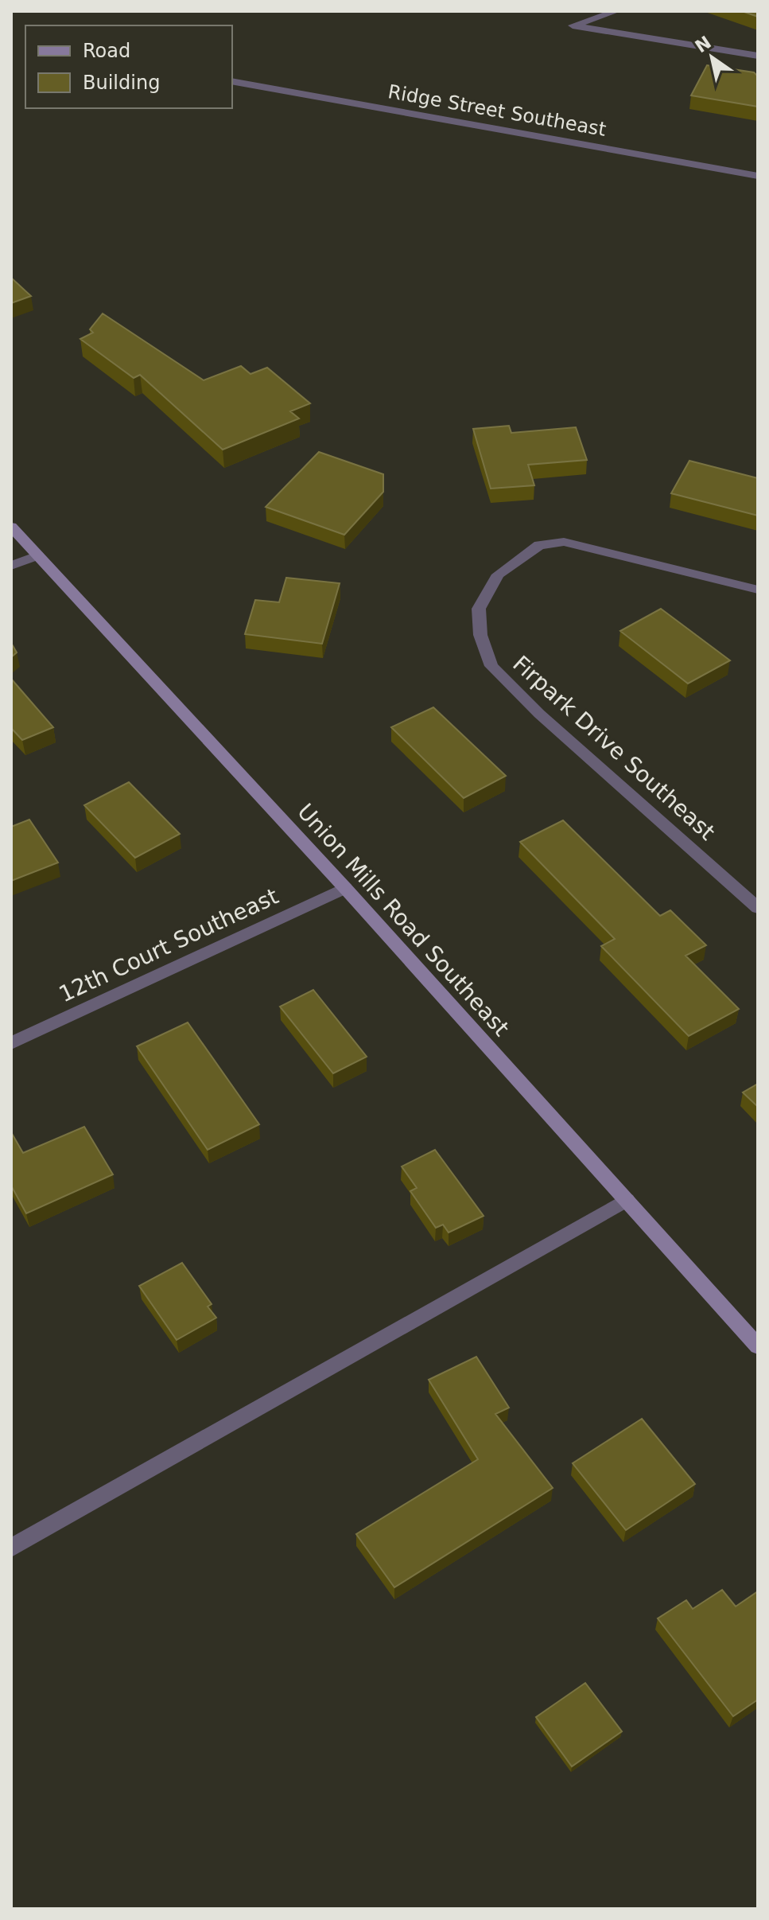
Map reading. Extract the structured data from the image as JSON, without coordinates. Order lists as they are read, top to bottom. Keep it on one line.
{"streets":{"street":["Ridge Street Southeast","Firpark Drive Southeast","Union Mills Road Southeast","12th Court Southeast"]},"crossings":[["Union Mills Road Southeast","12th Court Southeast"]],"legend":["Road","Building"],"north":"top left"}
